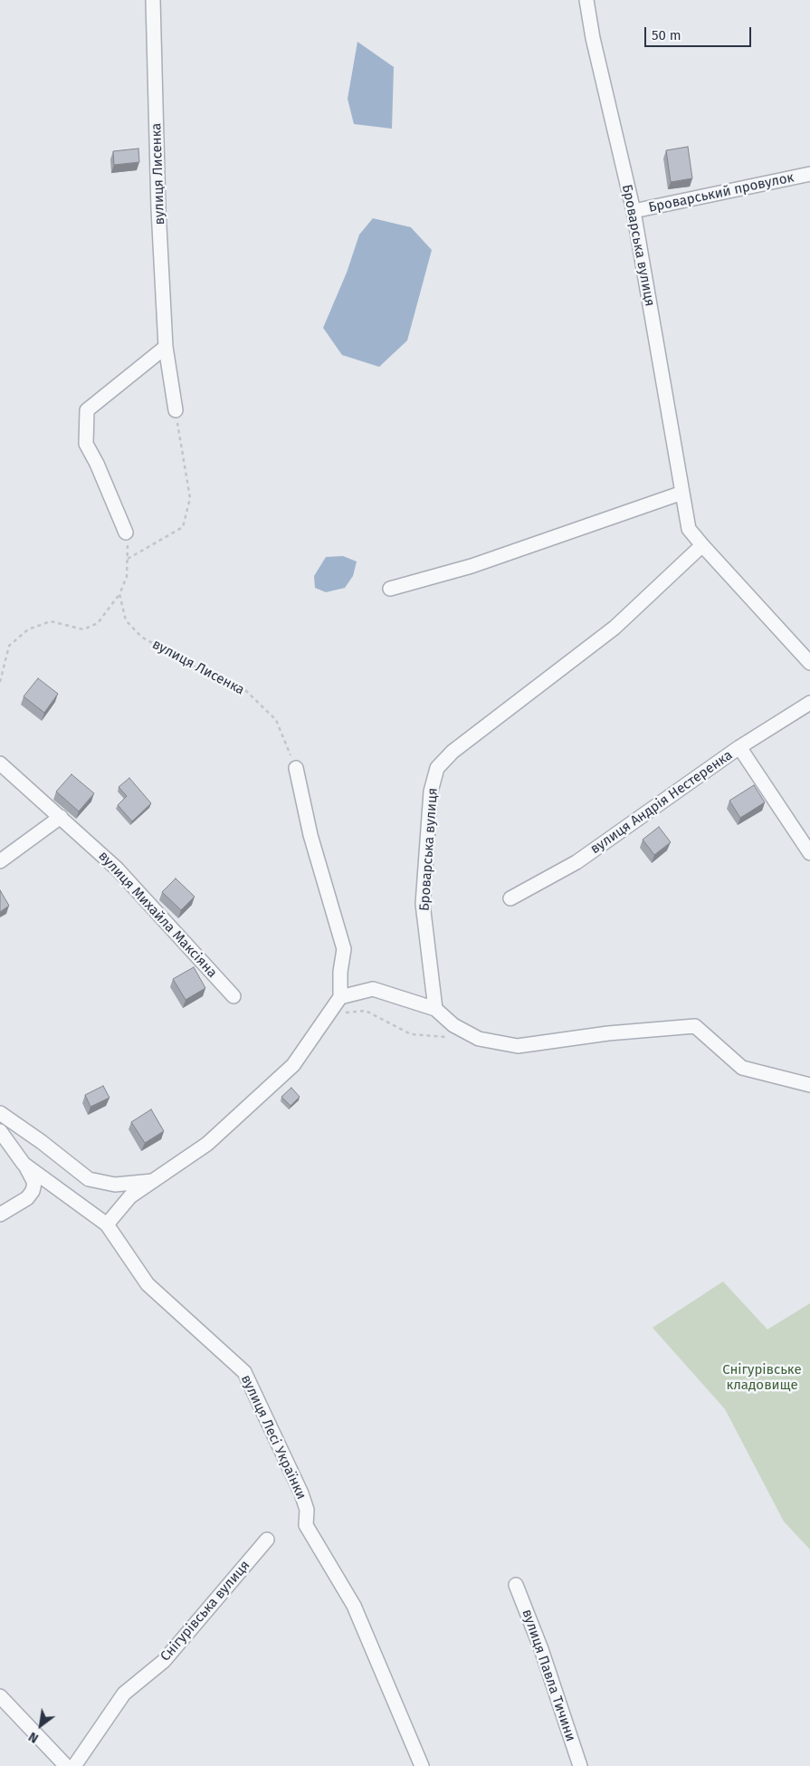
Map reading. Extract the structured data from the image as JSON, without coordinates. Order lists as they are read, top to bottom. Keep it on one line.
{"streets":{"street":["вулиця Лисенка","Броварський провулок","Броварська вулиця","вулиця Андрія Нестеренка","вулиця Михайла Максіяна","вулиця Лесі Українки","Снігурівська вулиця","вулиця Павла Тичини"]},"crossings":[["Броварський провулок","Броварська вулиця"]],"parks":["Снігурівське кладовище"],"scale_bar":"50 m","north":"bottom left"}
